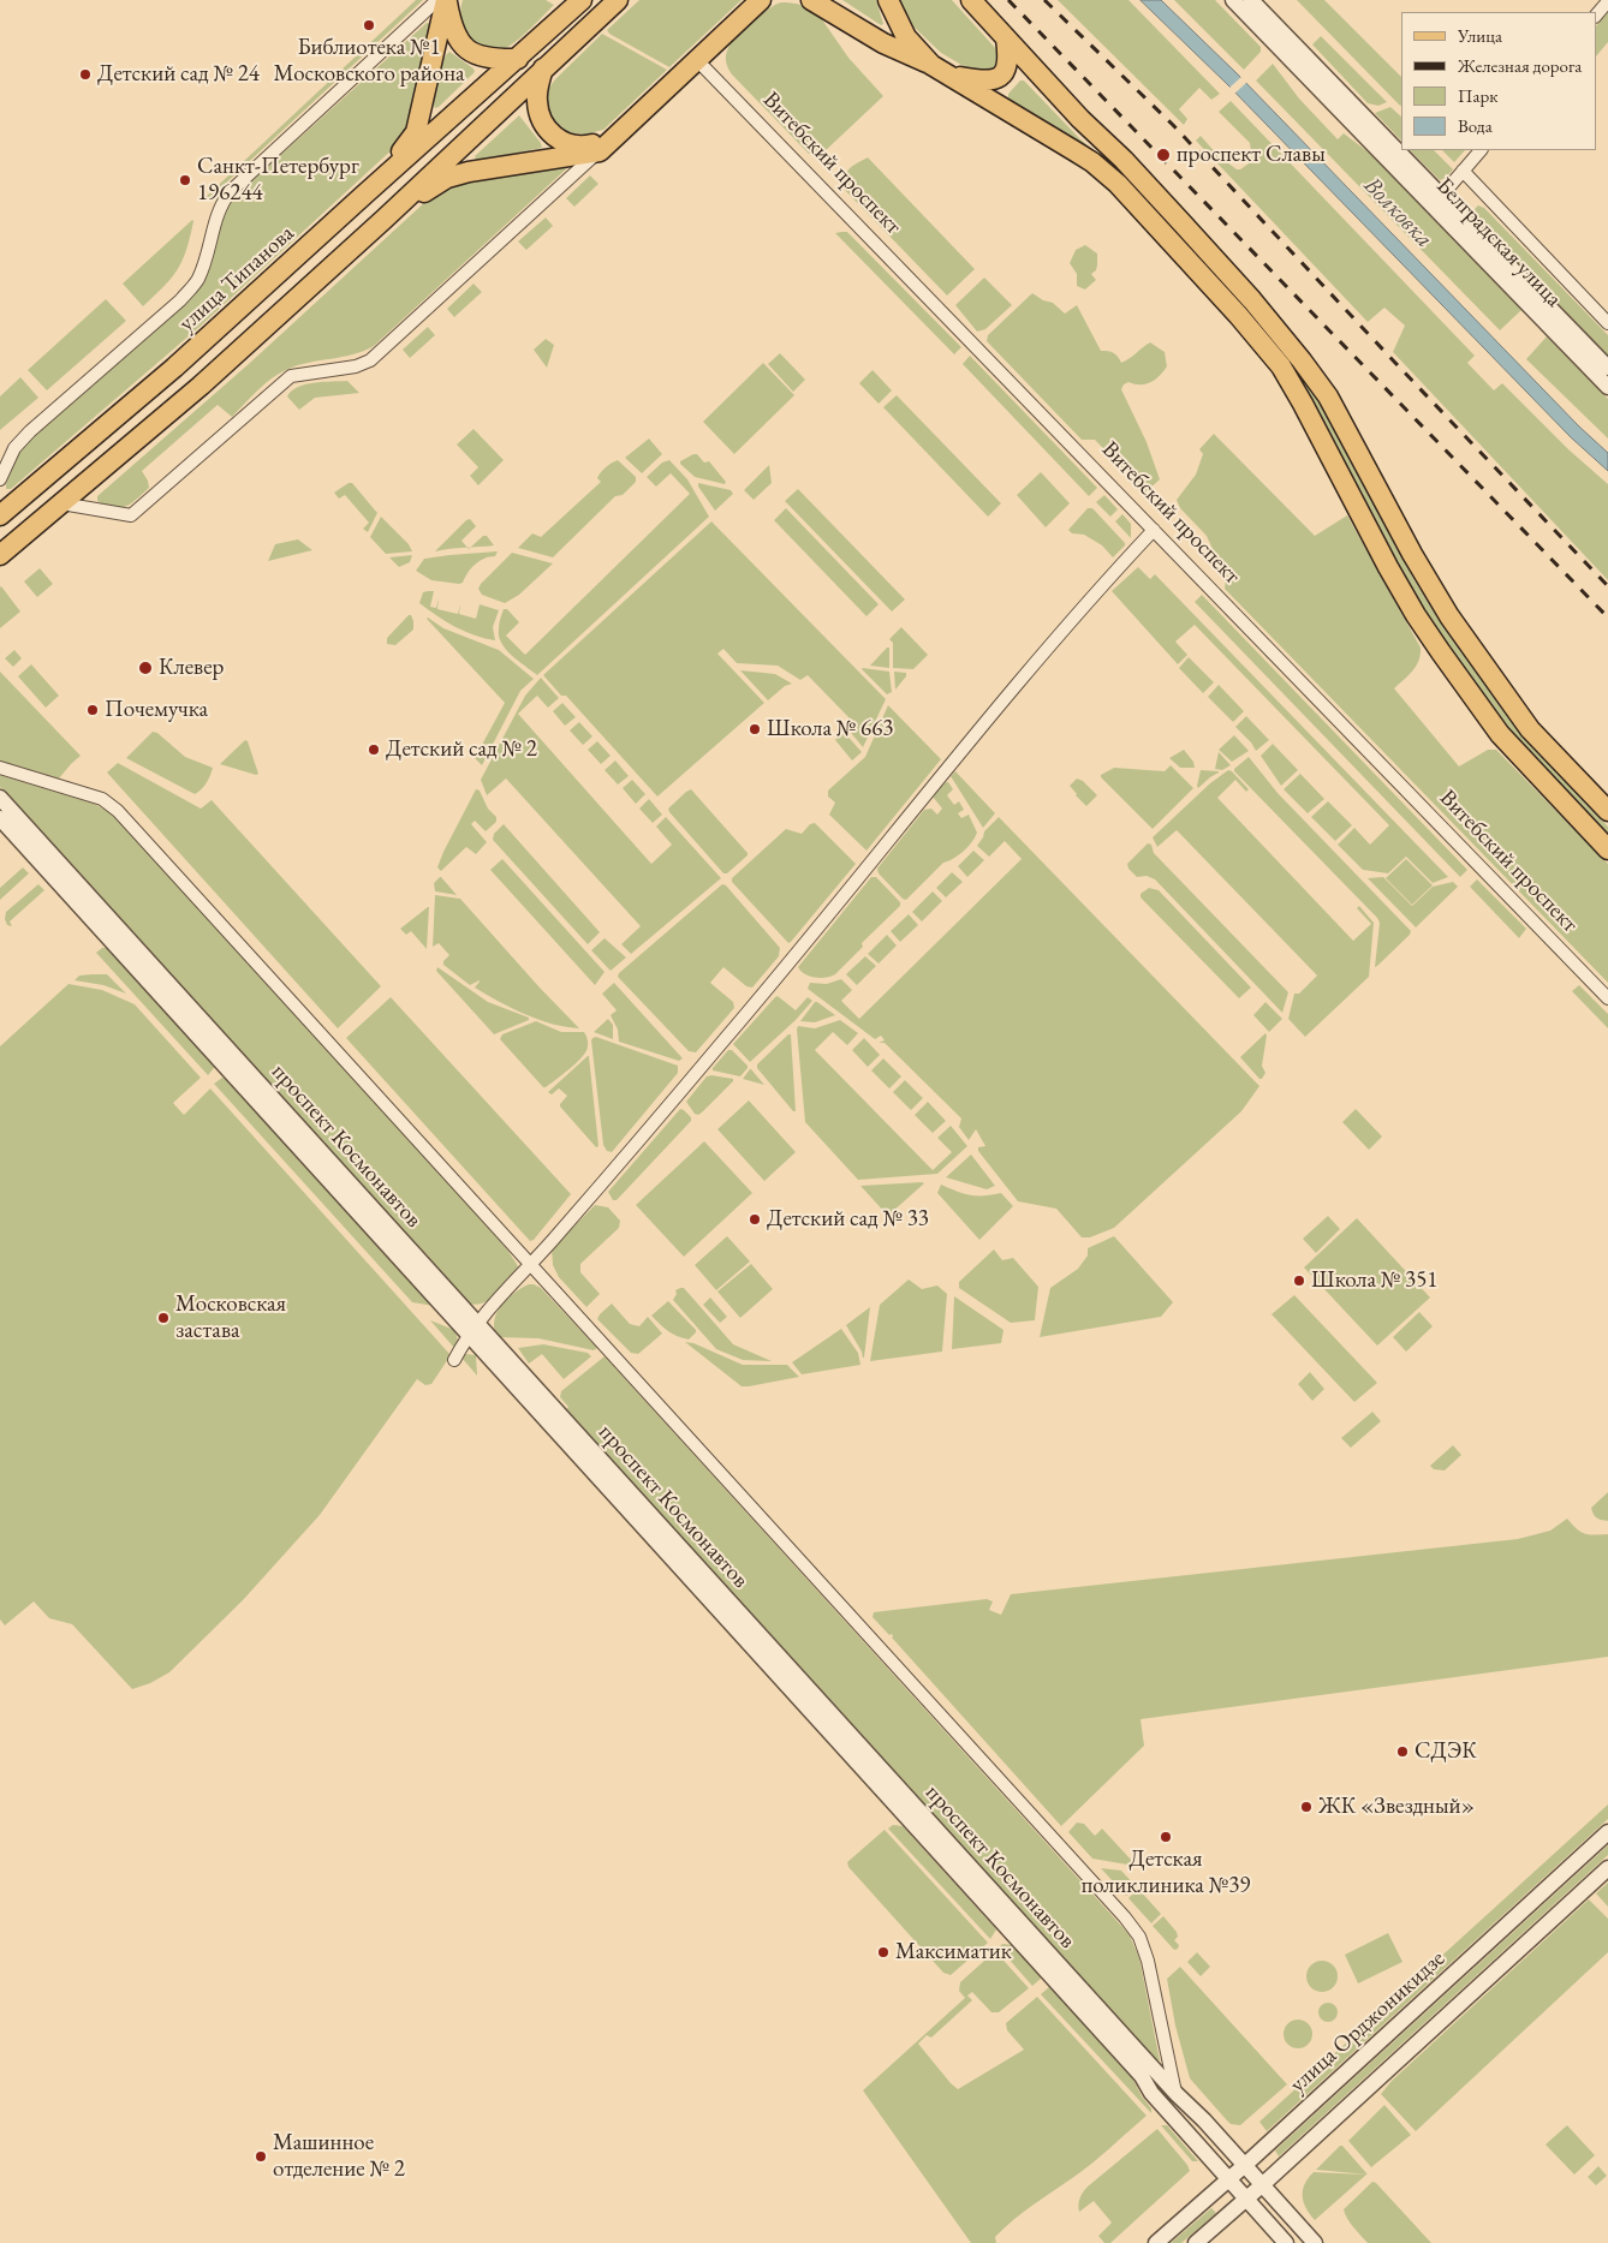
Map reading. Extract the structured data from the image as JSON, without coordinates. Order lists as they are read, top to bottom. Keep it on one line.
{"streets":{"main road":["улица Типанова"],"street":["Витебский проспект","Белградская улица","проспект Космонавтов","улица Орджоникидзе"]},"crossings":[["проспект Космонавтов","улица Орджоникидзе"]],"water":["Волковка"],"places":["Библиотека №1 Московского района","Детский сад № 24","проспект Славы","Санкт-Петербург 196244","Клевер","Почемучка","Школа № 663","Детский сад № 2","Детский сад № 33","Школа № 351","Московская застава","СДЭК","ЖК «Звездный»","Детская поликлиника №39","Максиматик","Машинное отделение № 2"],"legend":["Улица","Железная дорога","Парк","Вода"]}
